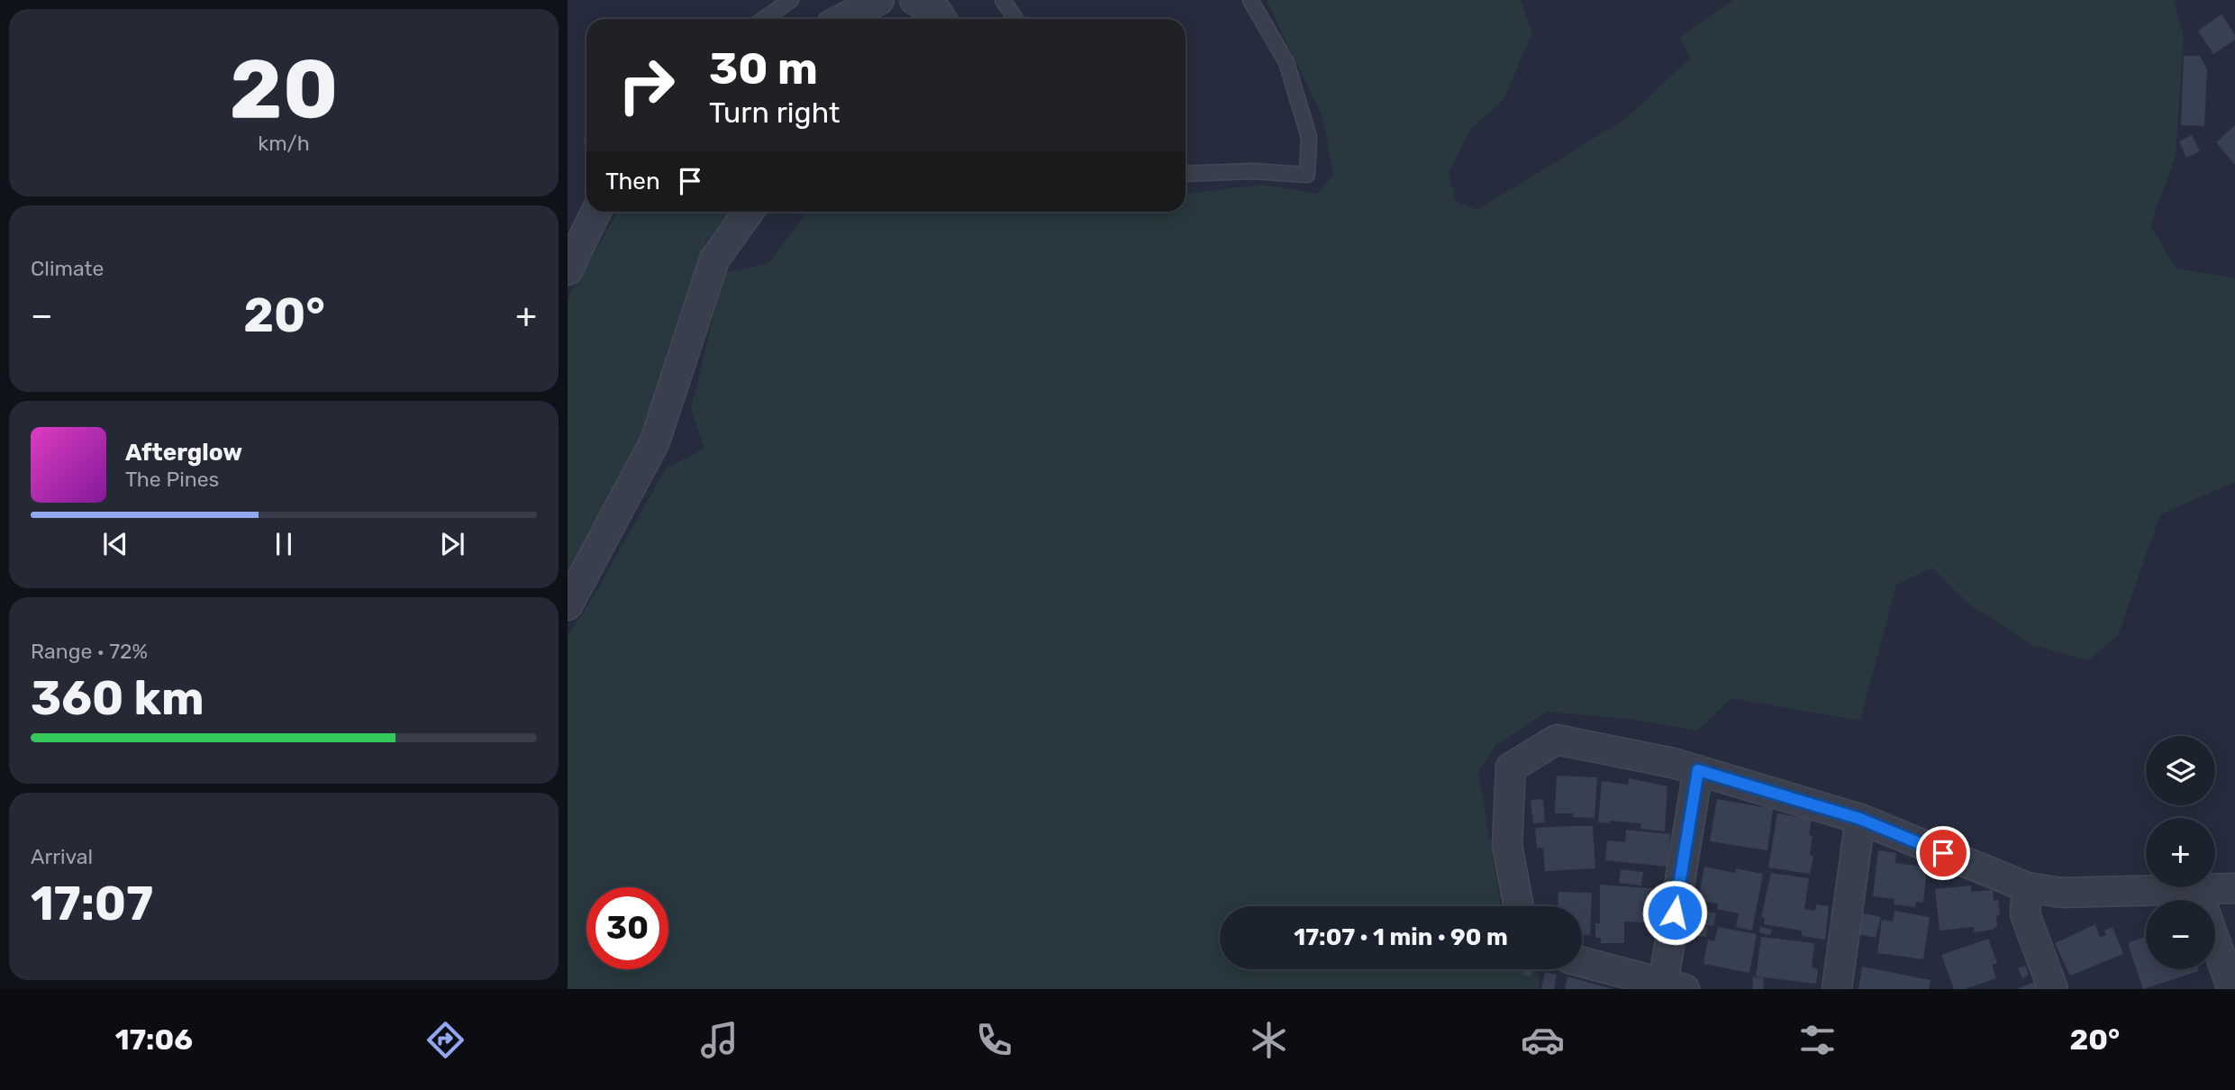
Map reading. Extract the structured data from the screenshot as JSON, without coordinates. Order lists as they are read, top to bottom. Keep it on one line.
{"page":{"tile":[["20","km/h"],"Climate",["Range · 72%","360 km"],["Arrival","17:07"]],"turn":["30 m","Turn right"],"then":"Then","heat":["−","20°","+"],"song":["Afterglow","The Pines"],"map_buttons":["+","−"],"limit":"30","trip":"17:07 · 1 min · 90 m","tabs":["17:06","20°"]}}
